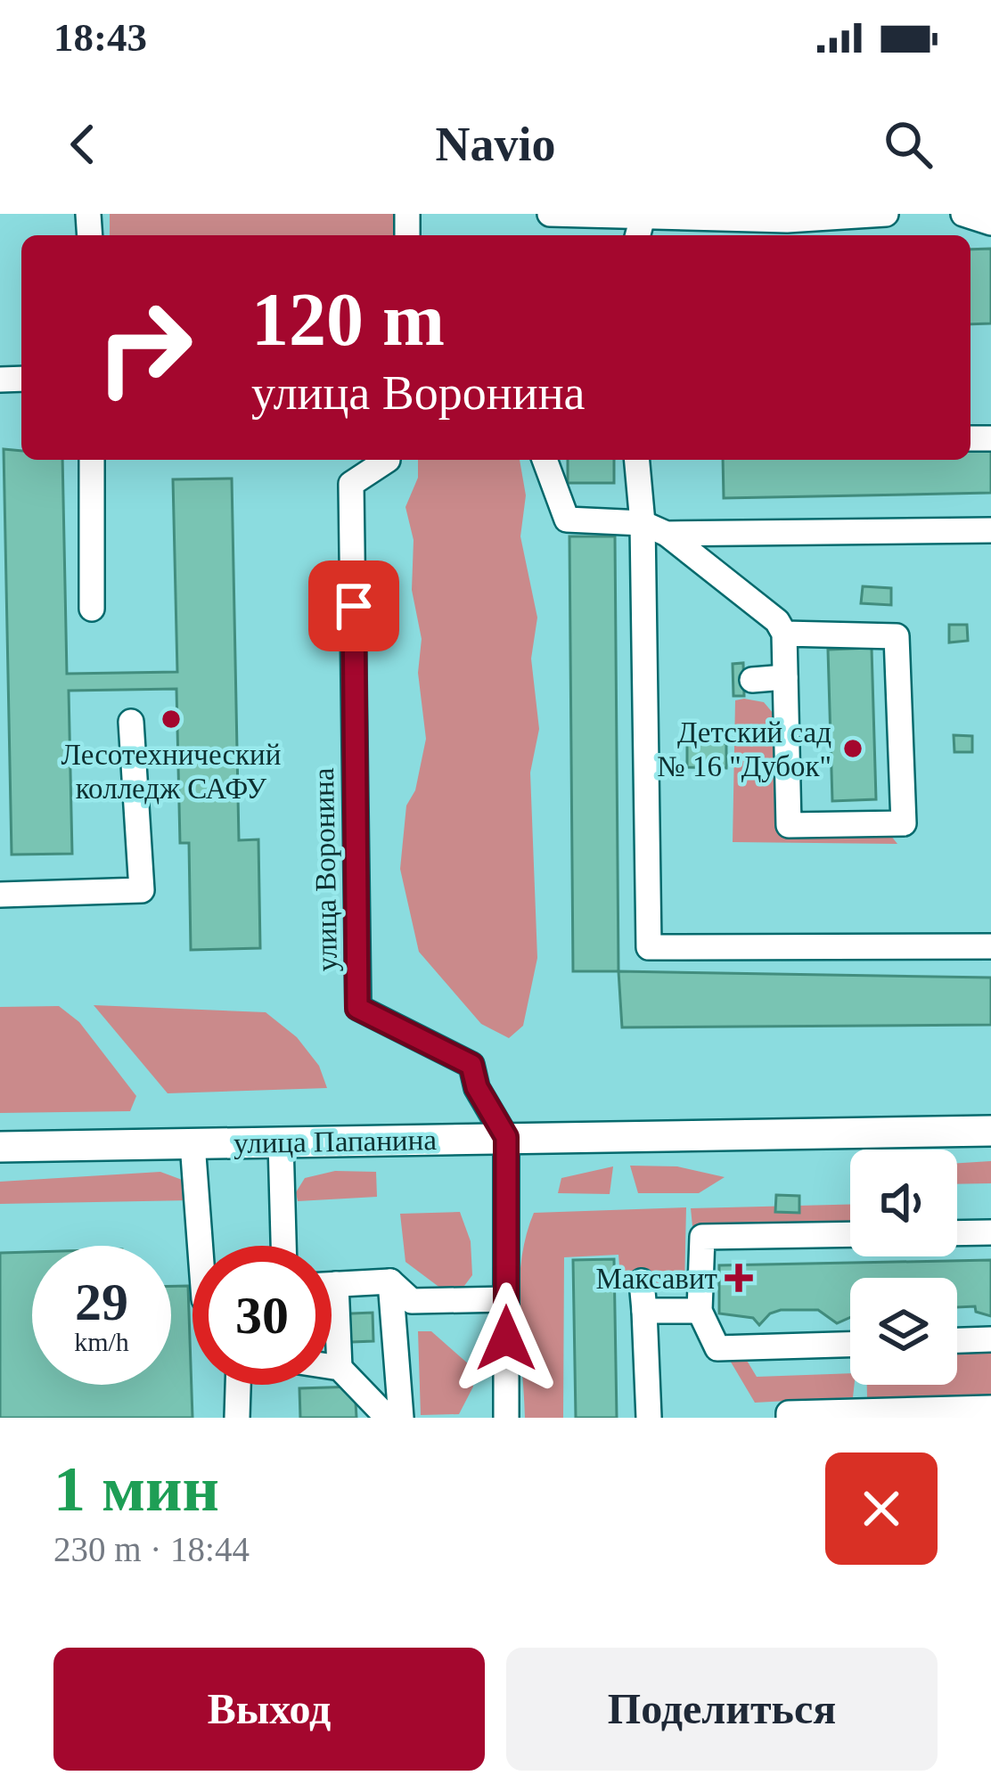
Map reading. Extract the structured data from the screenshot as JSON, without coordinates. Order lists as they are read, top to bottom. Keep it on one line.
{"streets":{"main road":["улица Папанина"],"street":["улица Воронина"]},"crossings":[["улица Воронина","улица Папанина"]],"places":{"other":["Лесотехнический колледж САФУ","Детский сад № 16 \"Дубок\""],"health":["Максавит"]},"page":{"status":"18:43","header":"Navio","turn":["120 m","улица Воронина"],"speed":"29 km/h","limit":"30","heading":["1 мин","230 m · 18:44"],"buttons":["Выход","Поделиться"]}}
